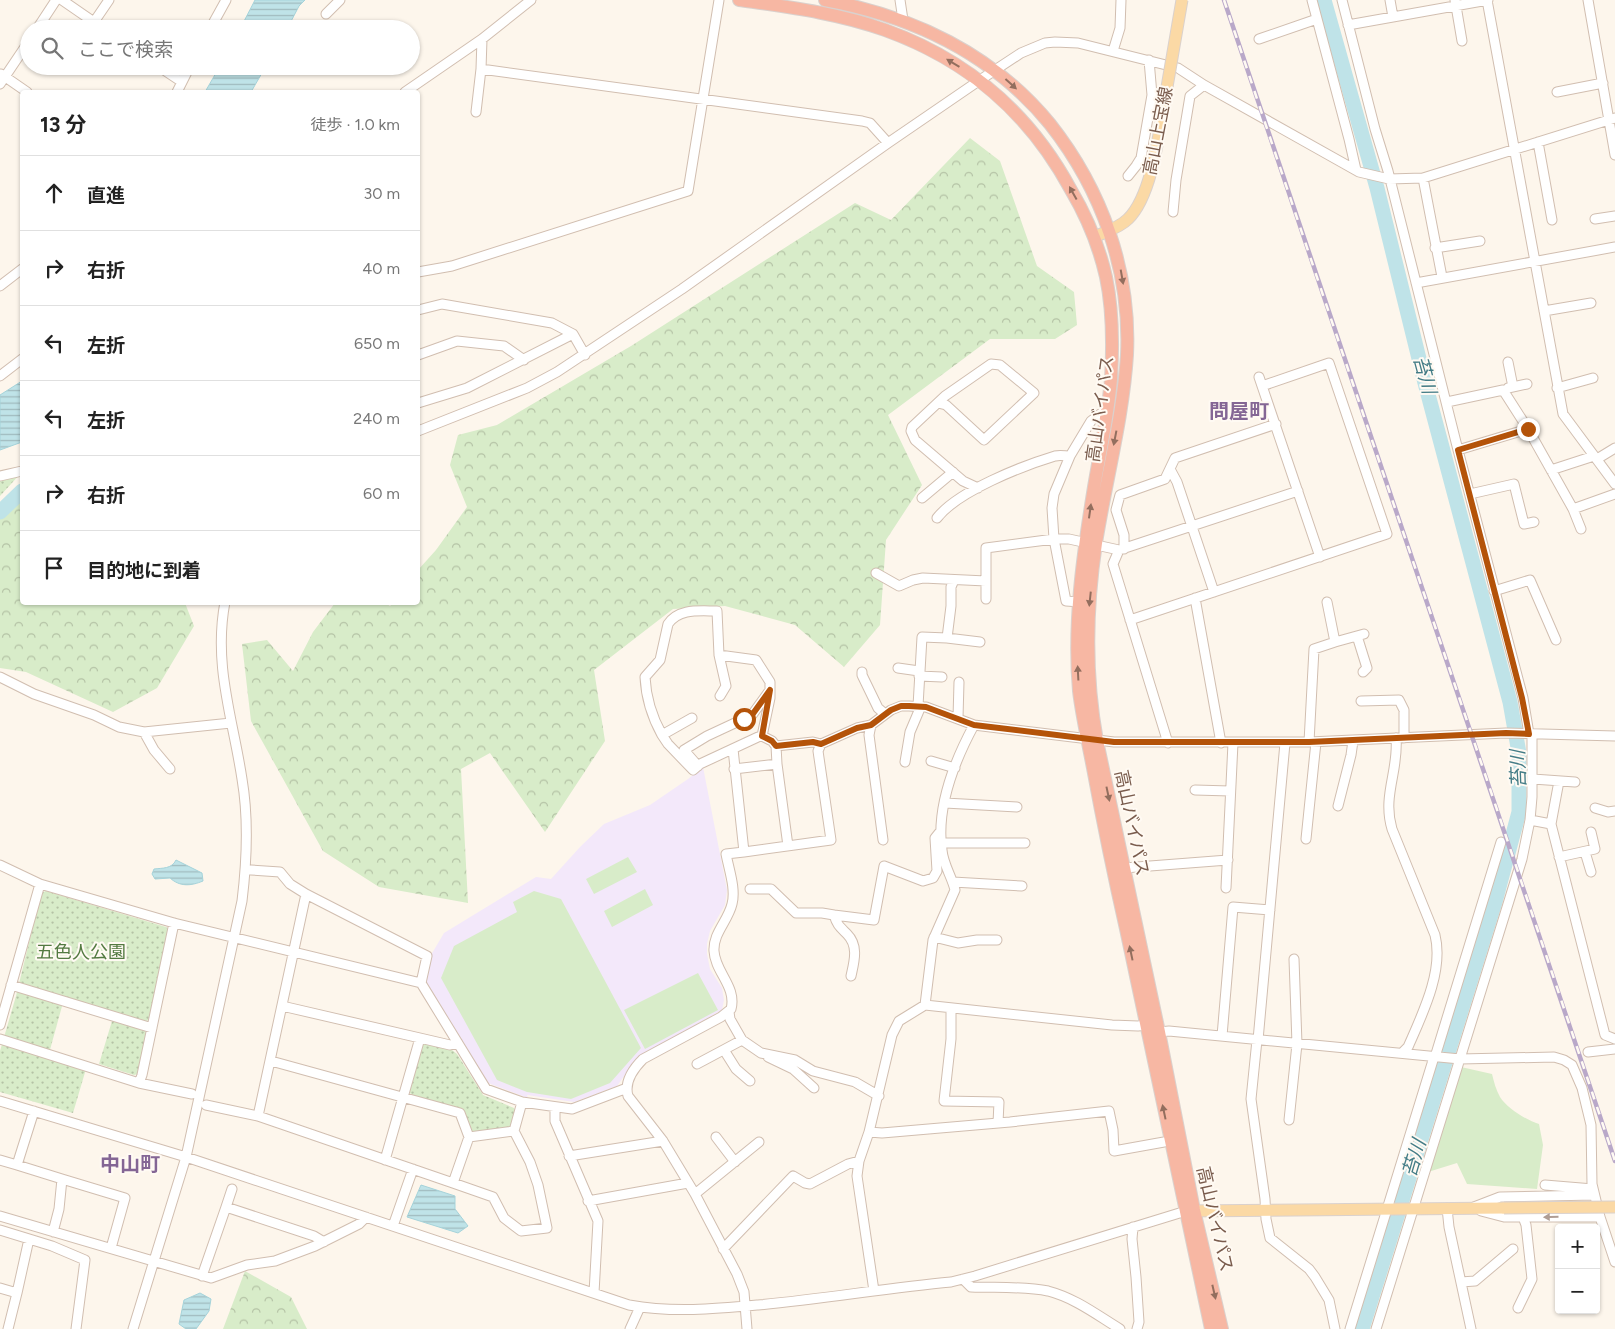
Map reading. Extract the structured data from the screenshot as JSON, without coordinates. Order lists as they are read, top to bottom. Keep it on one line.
{"streets":{"highway":["高山バイパス"],"main road":["高山上宝線"]},"crossings":[["高山上宝線","高山バイパス"]],"districts":["問屋町","中山町"],"water":["苔川"],"parks":["五色人公園"],"page":{"search":"ここで検索","heading":["13 分","徒歩 · 1.0 km"],"list":[["直進","30 m"],["右折","40 m"],["左折","650 m"],["左折","240 m"],["右折","60 m"],"目的地に到着"],"map_buttons":["+","−"]}}
